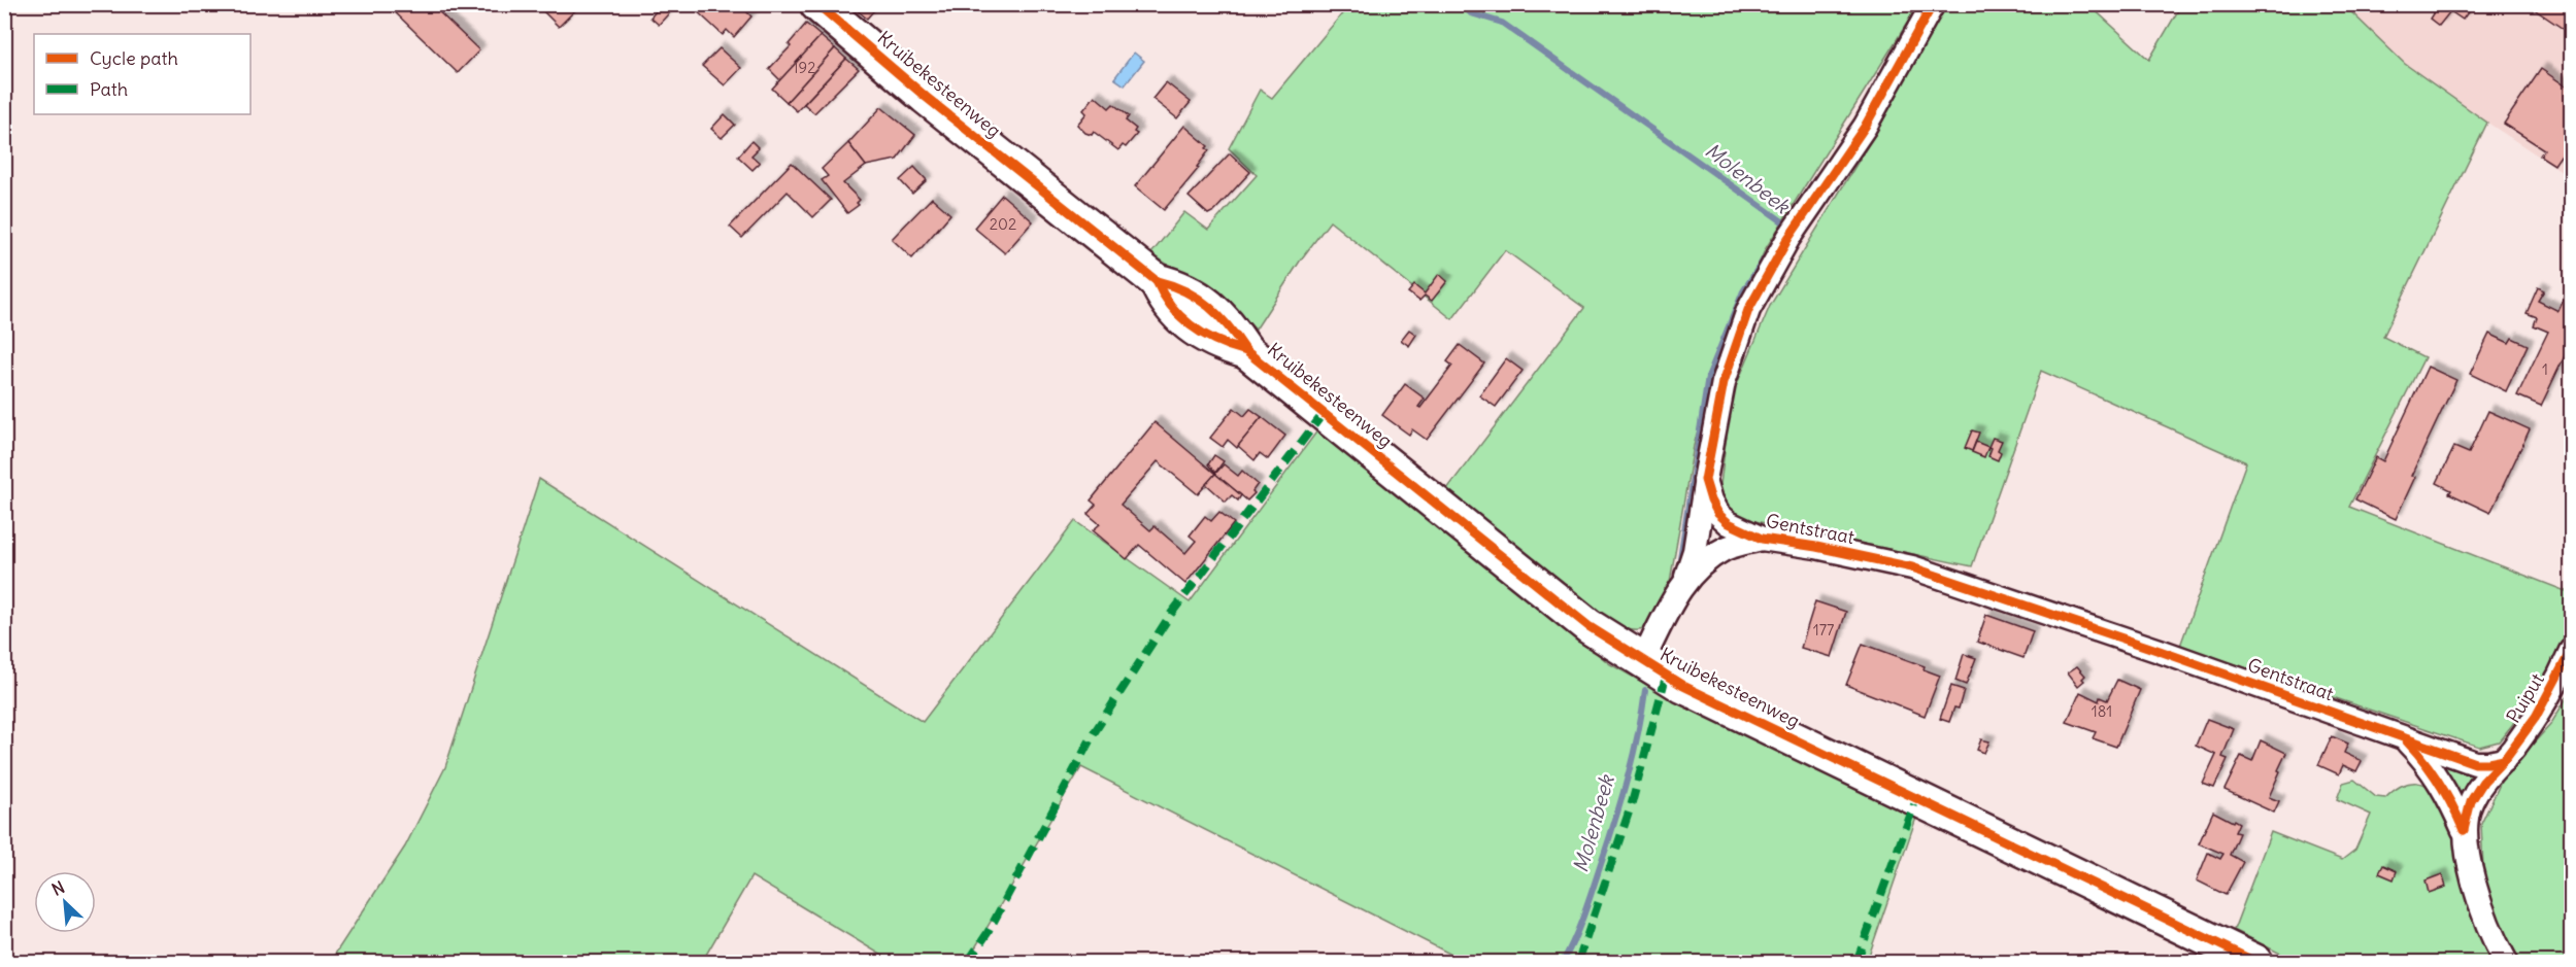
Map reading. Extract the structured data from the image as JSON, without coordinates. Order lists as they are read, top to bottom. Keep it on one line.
{"streets":{"street":["Kruibekesteenweg","Gentstraat","Puiput"]},"crossings":[["Kruibekesteenweg","Gentstraat"],["Gentstraat","Puiput"]],"water":["Molenbeek"],"house_numbers":["192","202","1","177","181"],"legend":["Cycle path","Path"],"north":"top left"}
